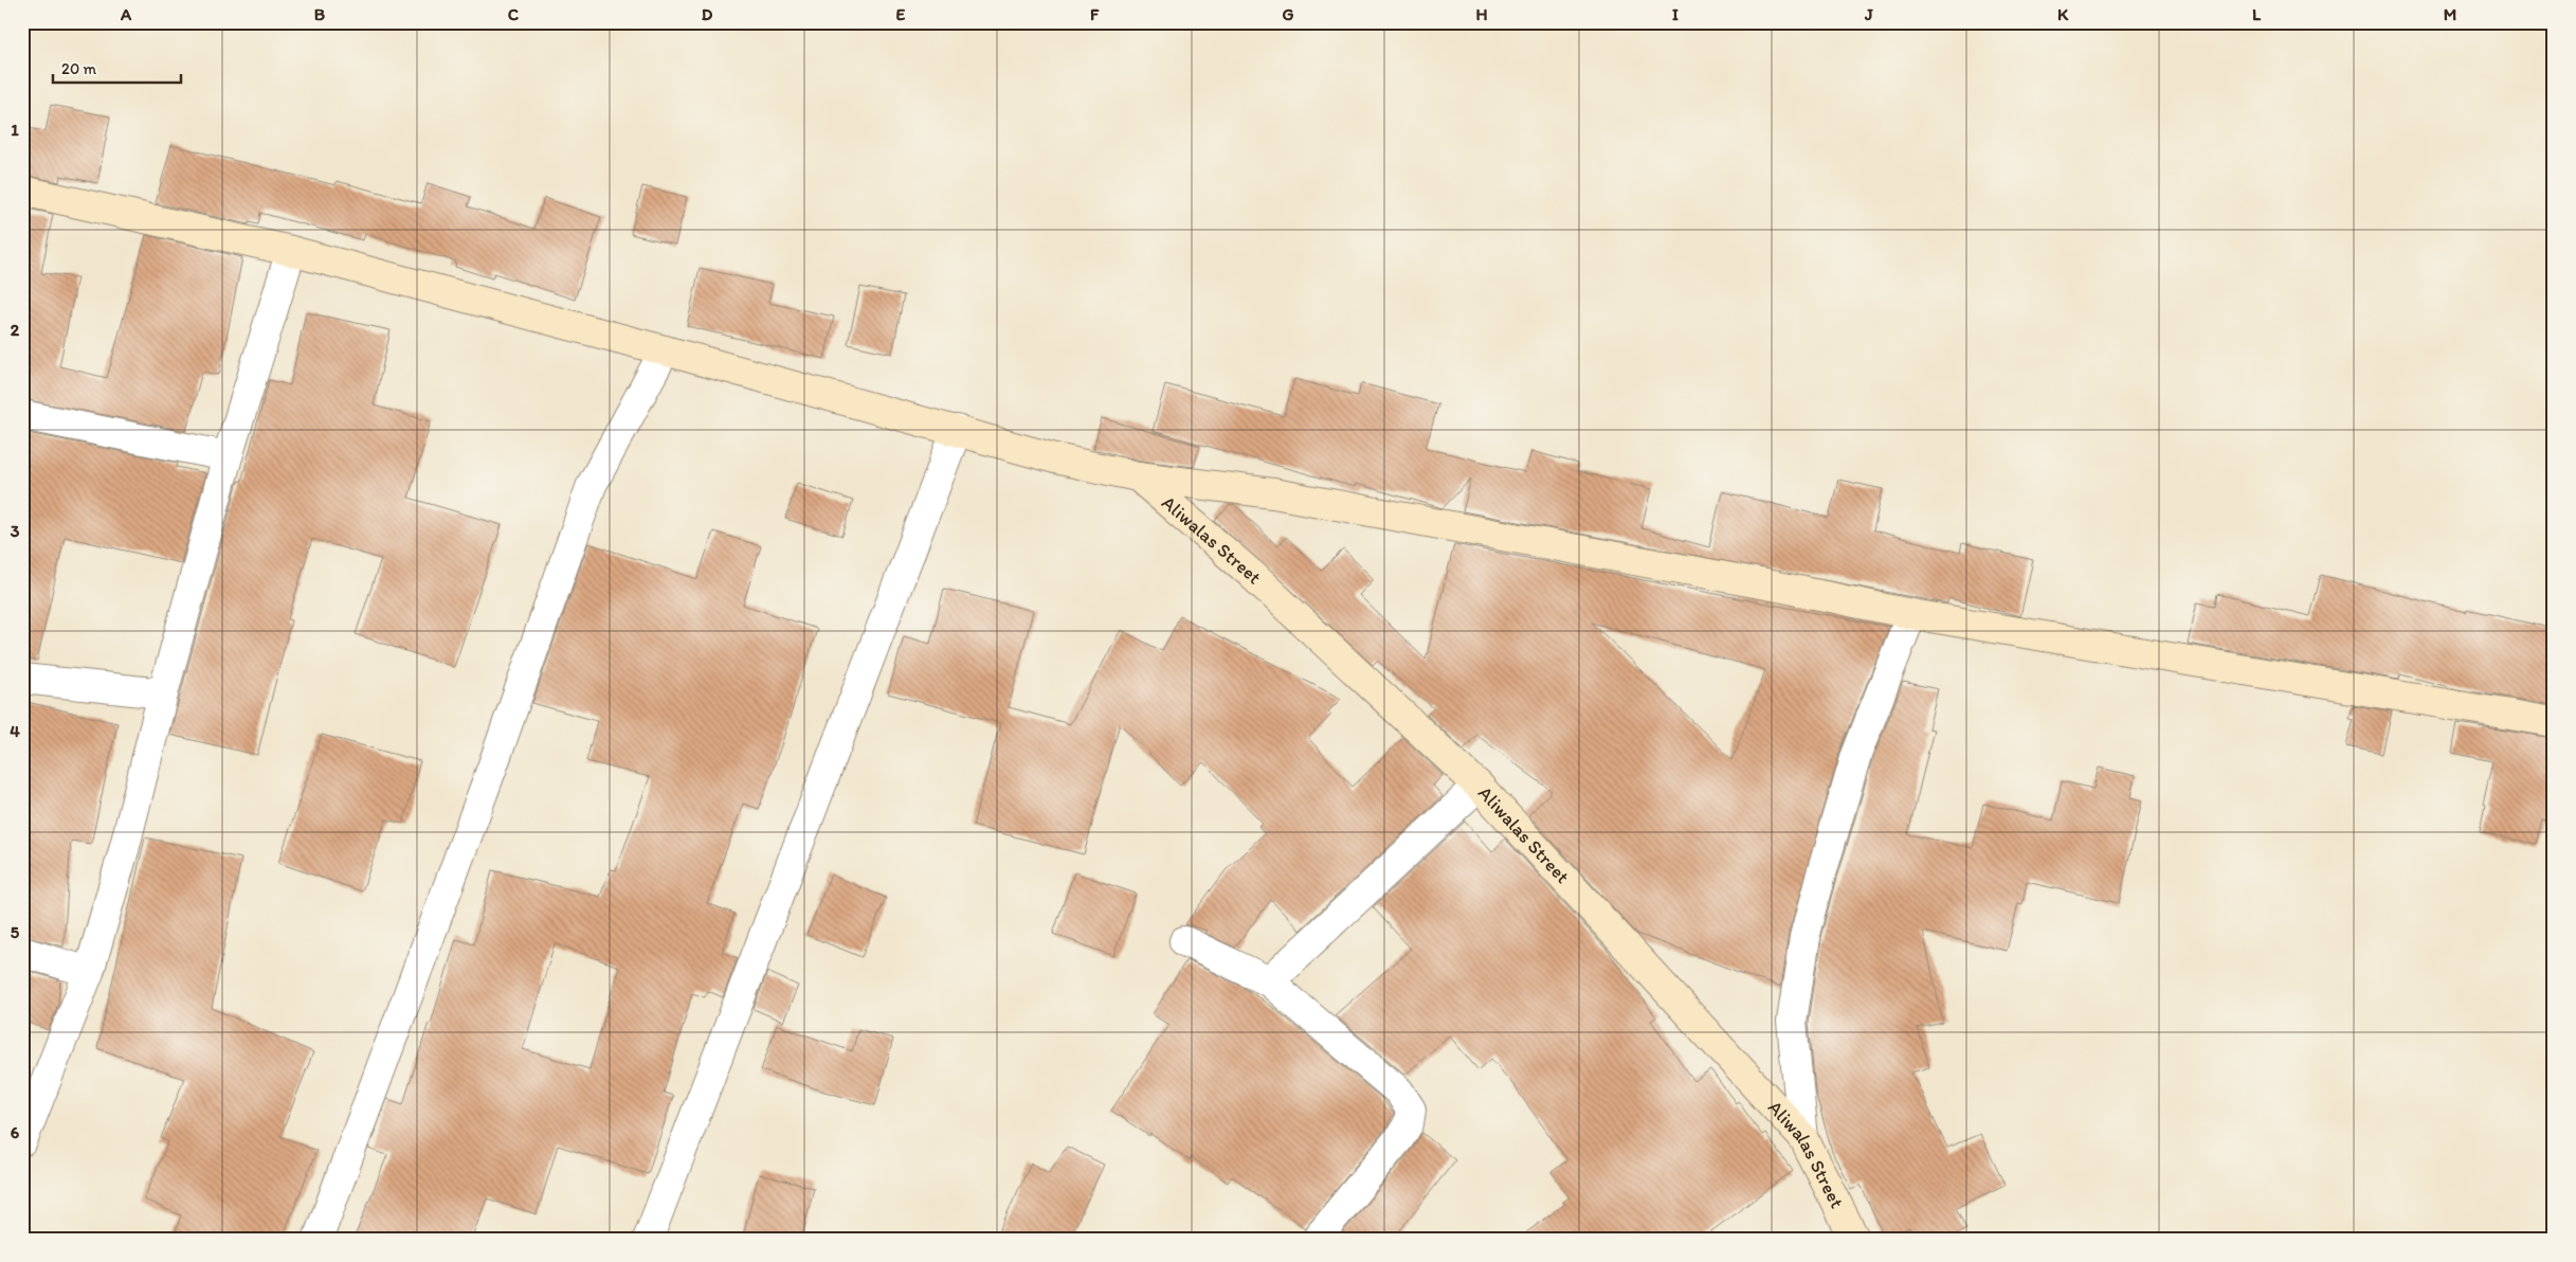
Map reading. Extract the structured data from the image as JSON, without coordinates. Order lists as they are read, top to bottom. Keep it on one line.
{"streets":{"street":["Aliwalas Street"]},"scale_bar":"20 m","grid":{"columns":["A","B","C","D","E","F","G","H","I","J","K","L","M"],"rows":["1","2","3","4","5","6"]}}
